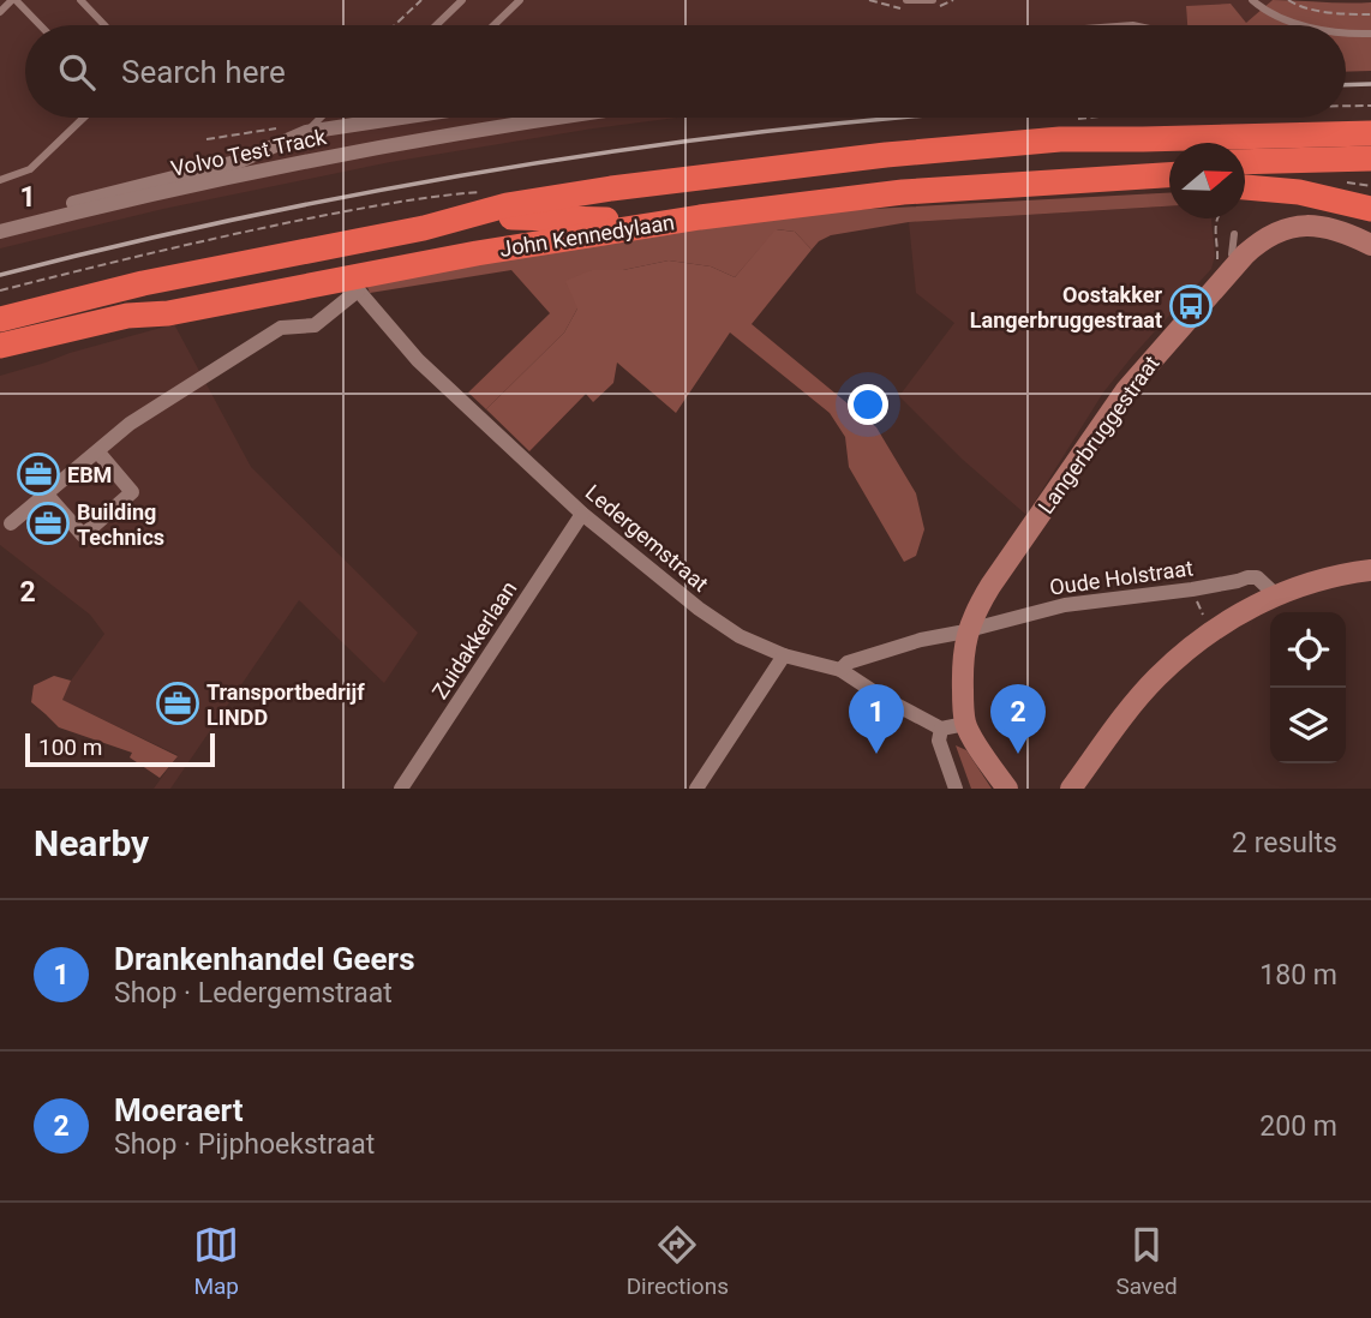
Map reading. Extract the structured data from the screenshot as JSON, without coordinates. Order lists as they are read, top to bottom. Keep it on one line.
{"streets":{"highway":["John Kennedylaan"],"street":["Volvo Test Track","Langerbruggestraat","Ledergemstraat","Oude Holstraat","Zuidakkerlaan"]},"crossings":[["Langerbruggestraat","Oude Holstraat"],["Ledergemstraat","Zuidakkerlaan"]],"places":{"bus stop":["Oostakker Langerbruggestraat"],"office":["EBM","Building Technics","Transportbedrijf LINDD"]},"scale_bar":"100 m","north":"right","page":{"search":"Search here","pins":["1","2"],"scale":"100 m","heading":["Nearby","2 results"],"list":[{"mark":"1","name":"Drankenhandel Geers","note":"Shop · Ledergemstraat","value":"180 m"},{"mark":"2","name":"Moeraert","note":"Shop · Pijphoekstraat","value":"200 m"}],"nav":["Map","Directions","Saved"]},"grid":{"rows":["1","2"]}}
